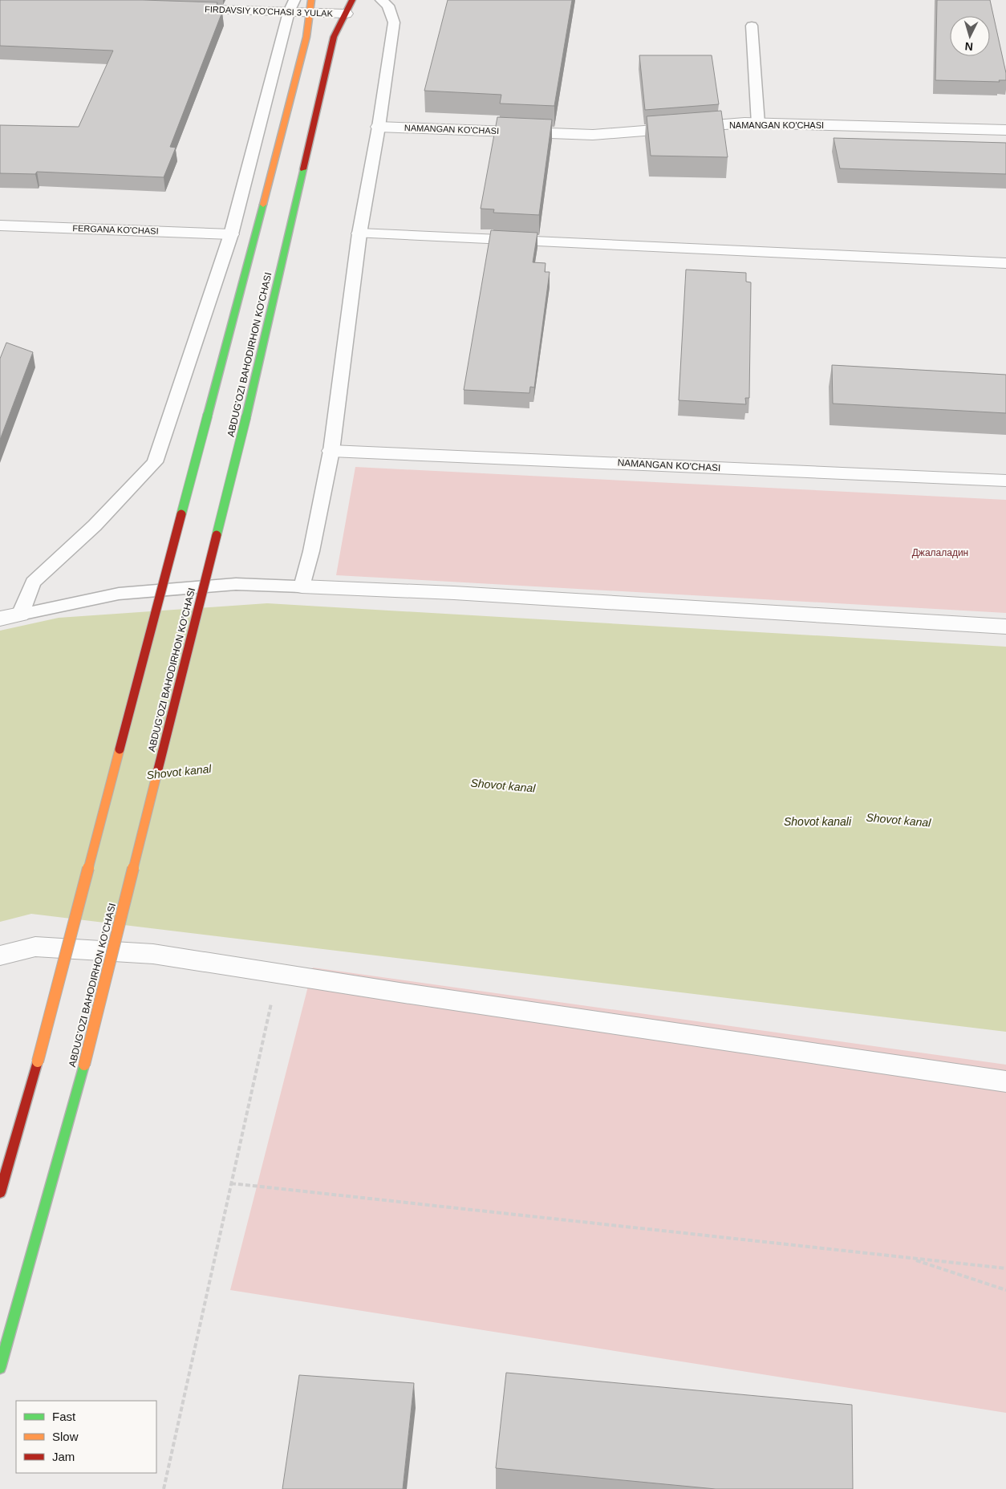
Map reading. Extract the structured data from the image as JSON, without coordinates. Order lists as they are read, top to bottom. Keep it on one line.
{"streets":{"main road":["ABDUG’OZI BAHODIRHON KO’CHASI"],"street":["FIRDAVSIY KO'CHASI 3 YULAK","NAMANGAN KO'CHASI","FERGANA KO'CHASI"]},"crossings":[["FIRDAVSIY KO'CHASI 3 YULAK","ABDUG’OZI BAHODIRHON KO’CHASI"]],"water":["Shovot kanal","Shovot kanali"],"parks":["Джалаладин"],"legend":["Fast","Slow","Jam"],"north":"bottom"}
